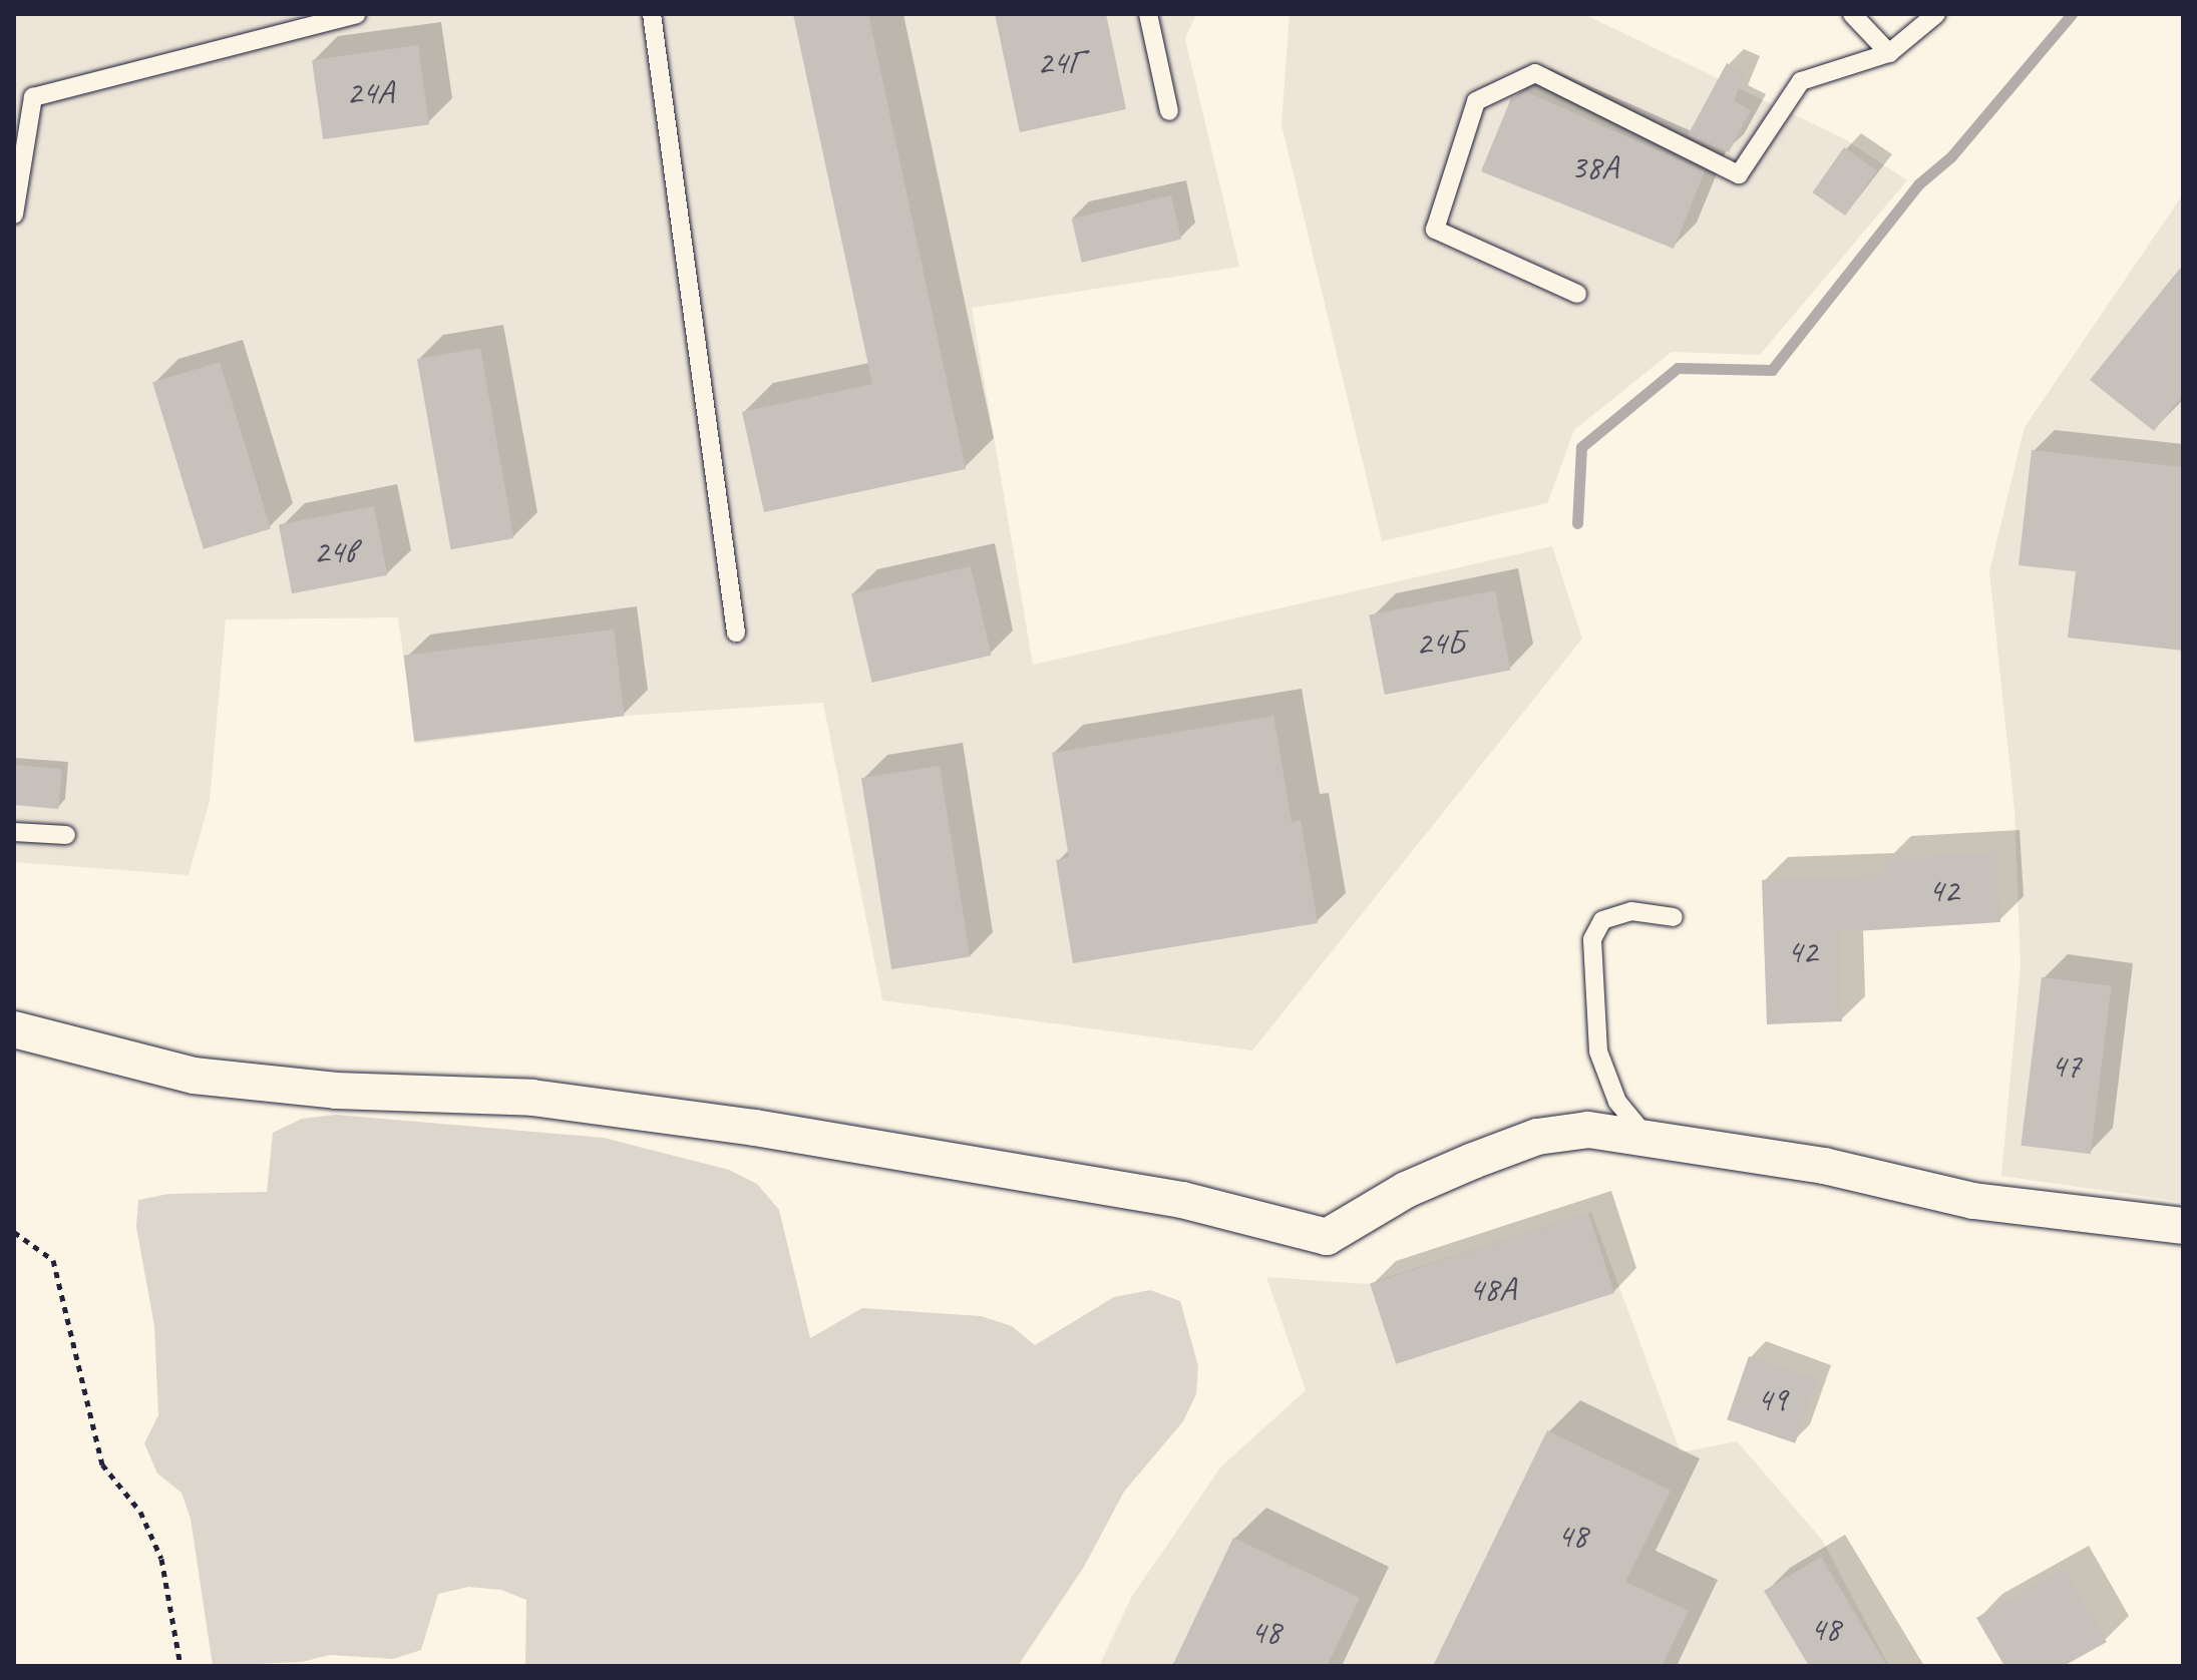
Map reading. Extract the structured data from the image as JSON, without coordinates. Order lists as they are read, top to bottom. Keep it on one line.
{"house_numbers":["24Г","24А","38А","24в","24Б","42","42","47","48А","49","48","48","48"]}
